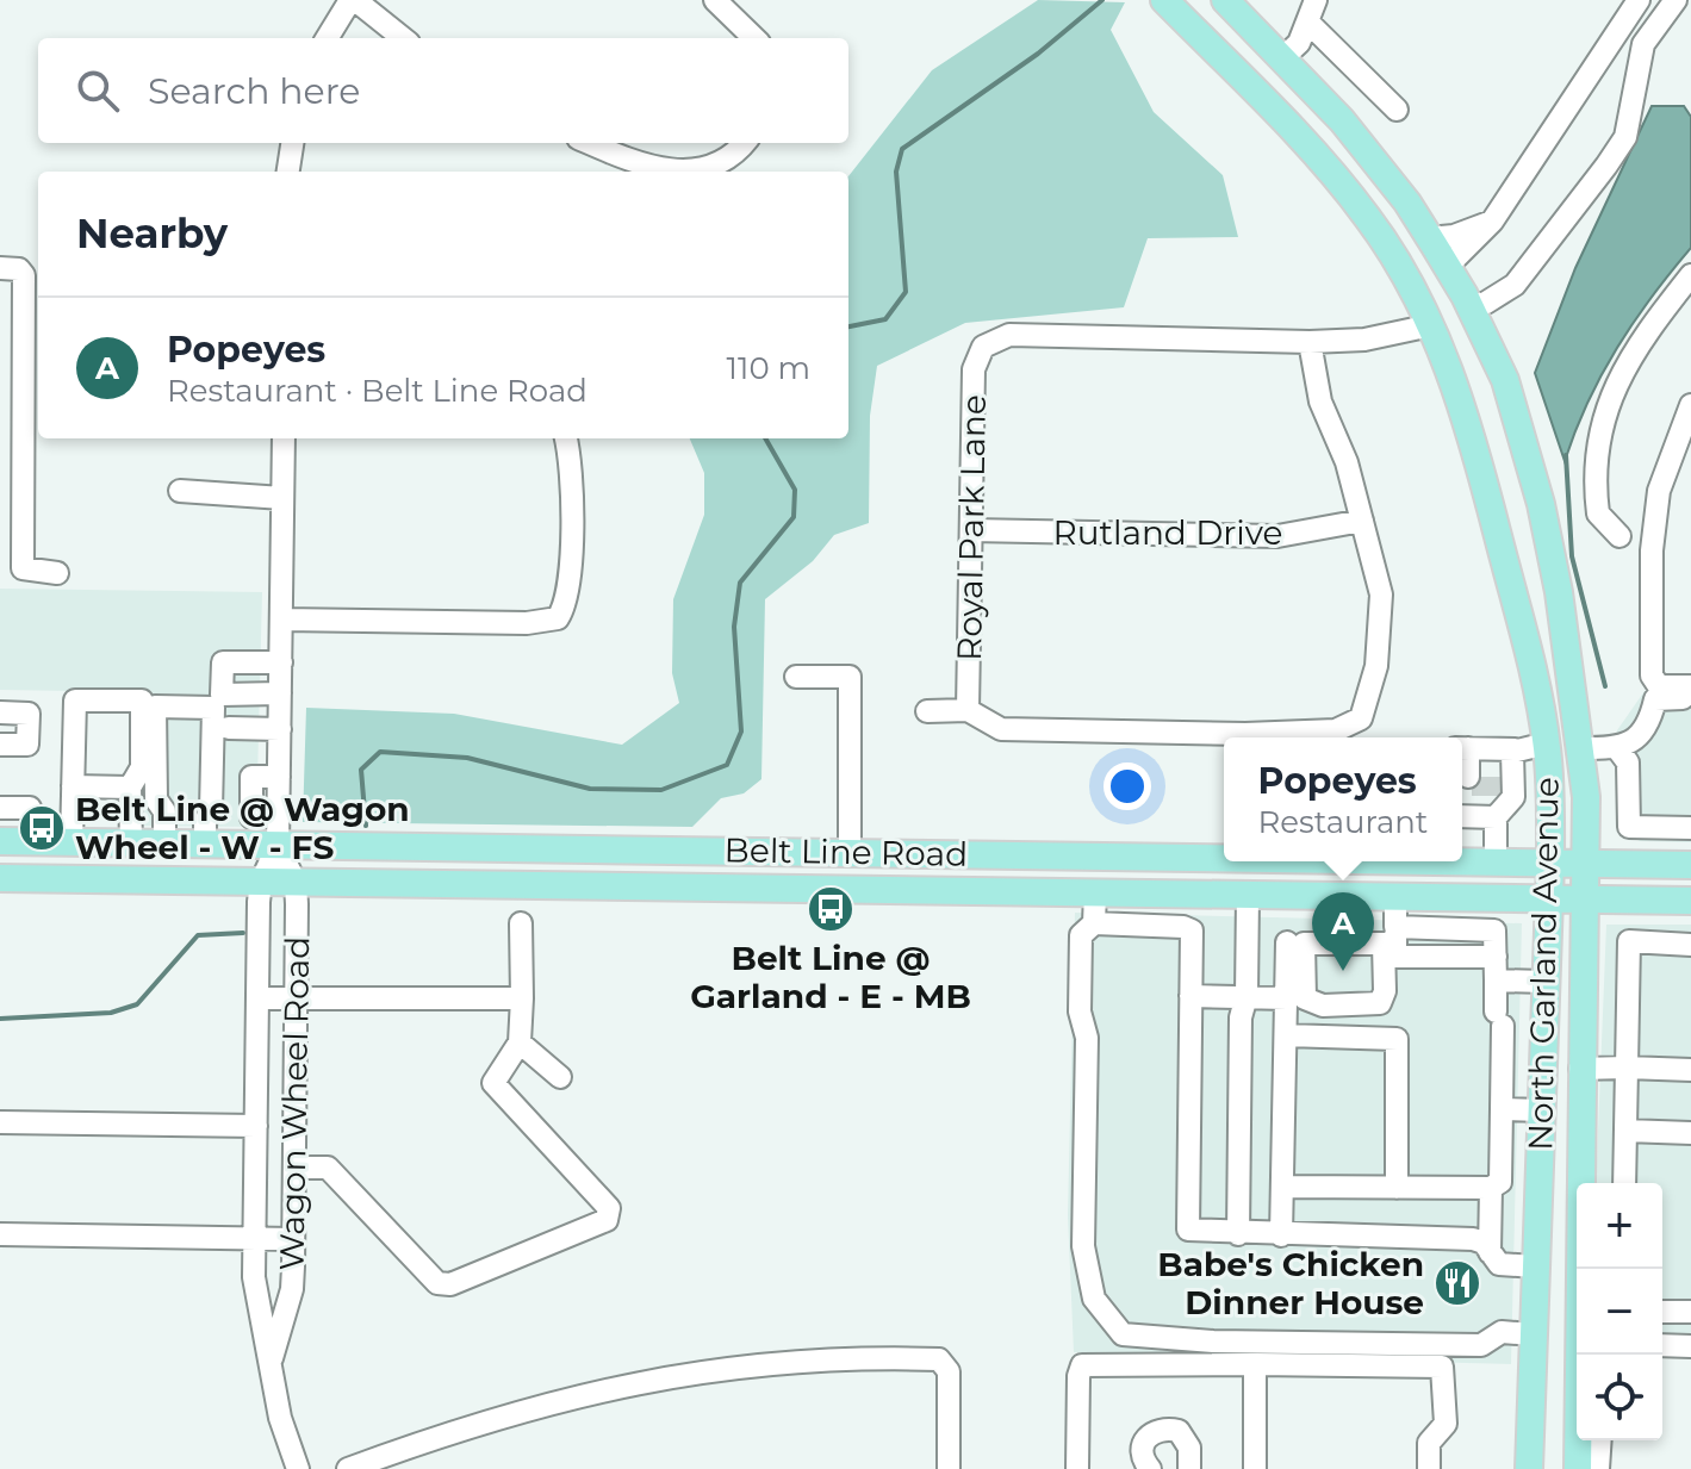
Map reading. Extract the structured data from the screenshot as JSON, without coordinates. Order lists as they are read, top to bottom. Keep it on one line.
{"streets":{"main road":["Belt Line Road","North Garland Avenue"],"street":["Royal Park Lane","Rutland Drive","Wagon Wheel Road"]},"crossings":[["Royal Park Lane","Rutland Drive"],["Belt Line Road","North Garland Avenue"],["Belt Line Road","Wagon Wheel Road"]],"places":{"bus stop":["Belt Line @ Wagon Wheel - W - FS","Belt Line @ Garland - E - MB"],"restaurant":["Babe's Chicken Dinner House"]},"page":{"search":"Search here","heading":"Nearby","list":[{"mark":"A","name":"Popeyes","note":"Restaurant · Belt Line Road","value":"110 m"}],"popup":["Popeyes","Restaurant"],"pins":"A","map_buttons":["+","−"]}}
